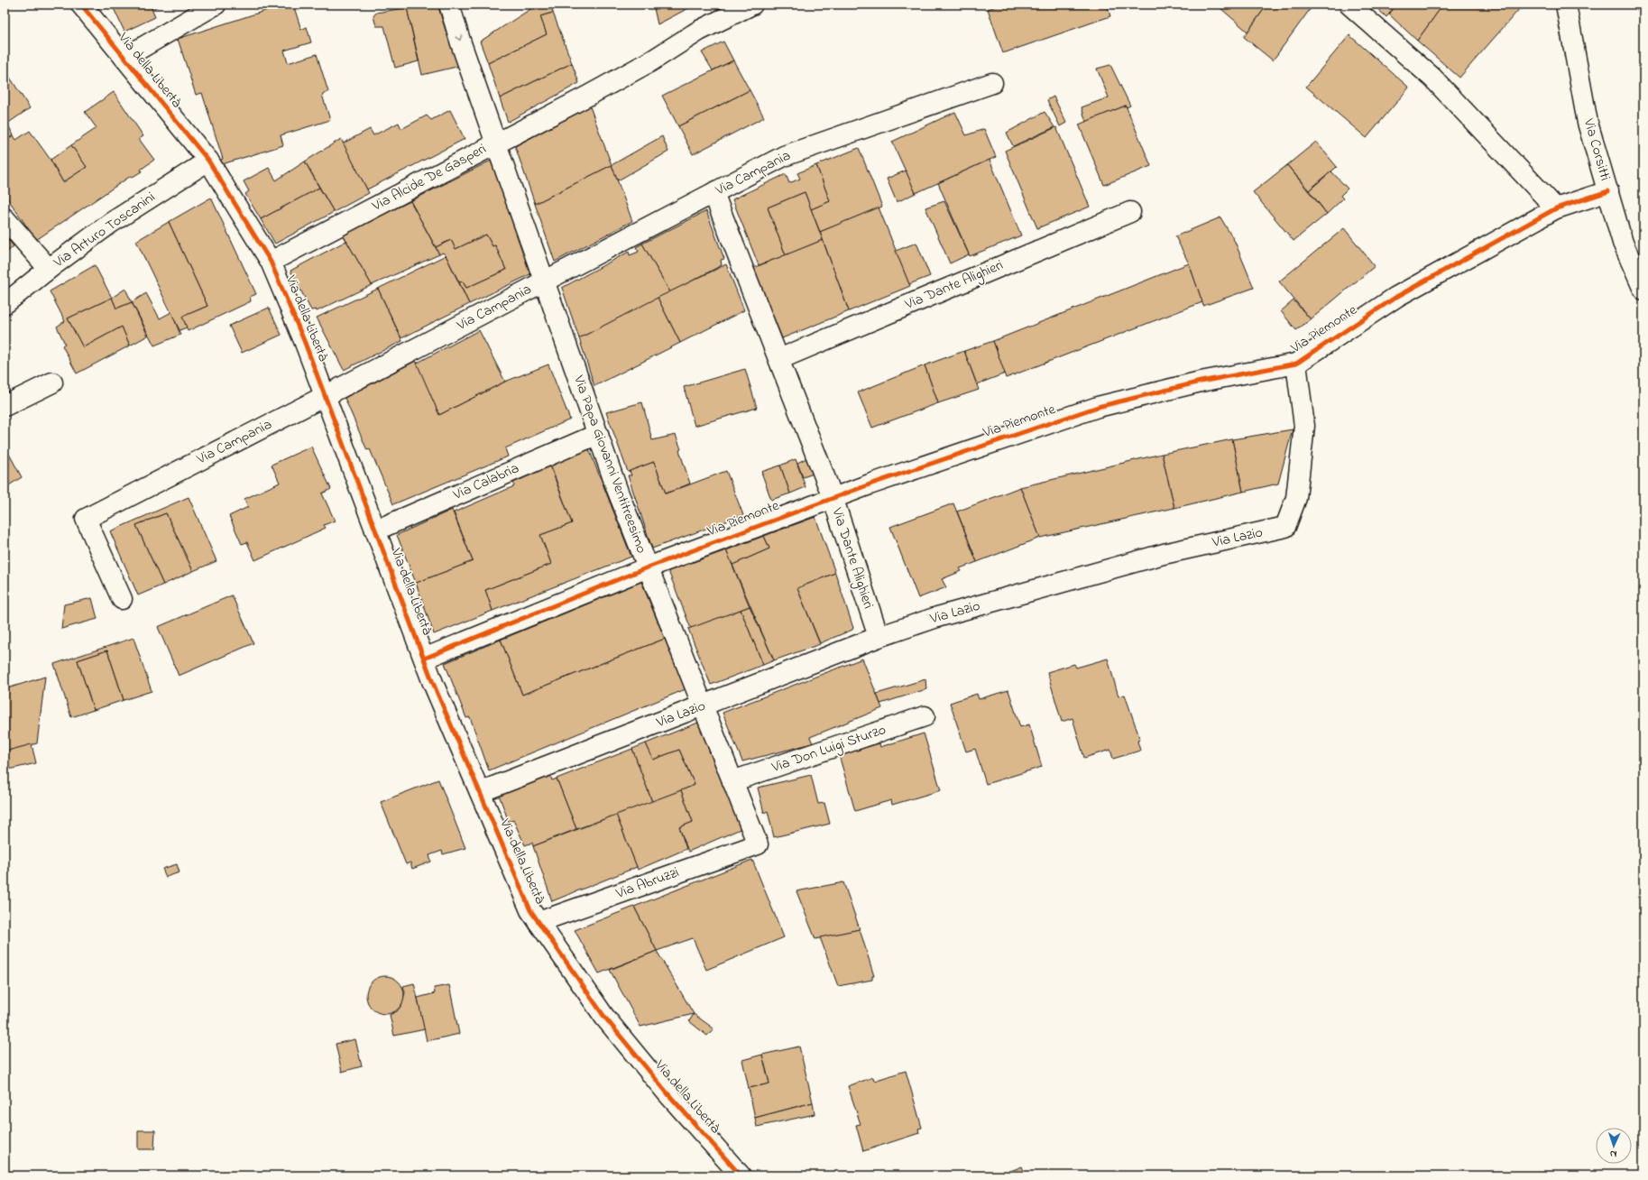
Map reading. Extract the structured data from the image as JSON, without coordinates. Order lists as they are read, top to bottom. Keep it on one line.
{"streets":{"street":["Via della Libertà","Via Corsitti","Via Campania","Via Alcide De Gasperi","Via Arturo Toscanini","Via Dante Alighieri","Via Piemonte","Via Papa Giovanni Ventitreesimo","Via Calabria","Via Lazio","Via Don Luigi Sturzo","Via Abruzzi"]},"crossings":[["Via della Libertà","Via Campania"],["Via della Libertà","Via Alcide De Gasperi"],["Via della Libertà","Via Arturo Toscanini"],["Via della Libertà","Via Piemonte"],["Via della Libertà","Via Calabria"],["Via della Libertà","Via Lazio"],["Via della Libertà","Via Abruzzi"],["Via Corsitti","Via Piemonte"],["Via Campania","Via Dante Alighieri"],["Via Campania","Via Papa Giovanni Ventitreesimo"],["Via Alcide De Gasperi","Via Papa Giovanni Ventitreesimo"],["Via Dante Alighieri","Via Piemonte"],["Via Dante Alighieri","Via Lazio"],["Via Piemonte","Via Papa Giovanni Ventitreesimo"],["Via Piemonte","Via Lazio"],["Via Papa Giovanni Ventitreesimo","Via Calabria"],["Via Papa Giovanni Ventitreesimo","Via Lazio"],["Via Papa Giovanni Ventitreesimo","Via Don Luigi Sturzo"],["Via Papa Giovanni Ventitreesimo","Via Abruzzi"]],"north":"bottom"}
